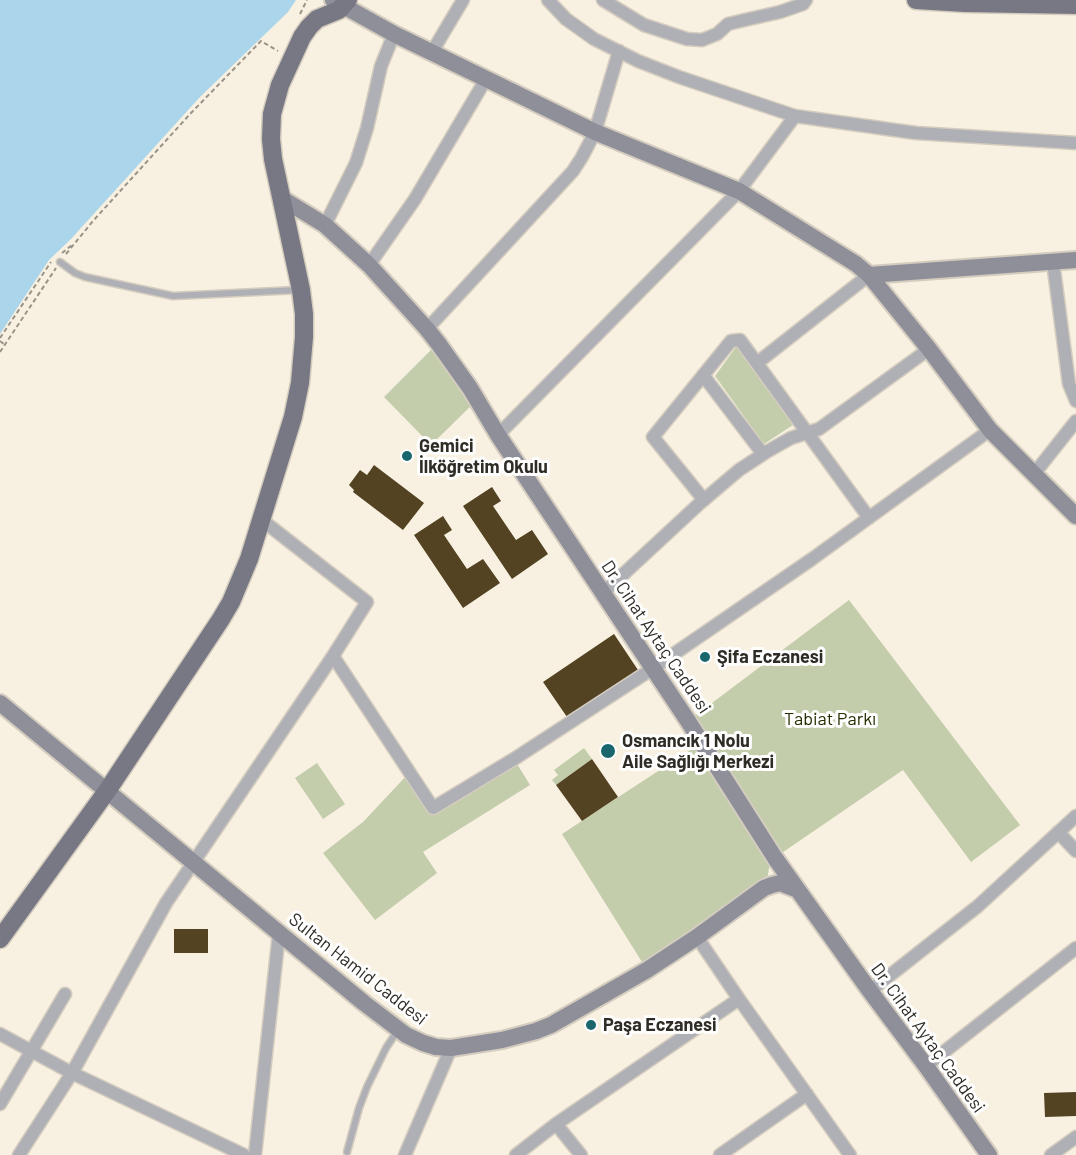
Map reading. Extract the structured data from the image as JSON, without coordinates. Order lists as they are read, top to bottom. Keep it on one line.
{"streets":{"street":["Dr. Cihat Aytaç Caddesi","Sultan Hamid Caddesi"]},"parks":["Tabiat Parkı"],"places":["Gemici İlköğretim Okulu","Şifa Eczanesi","Osmancık 1 Nolu Aile Sağlığı Merkezi","Paşa Eczanesi"]}
